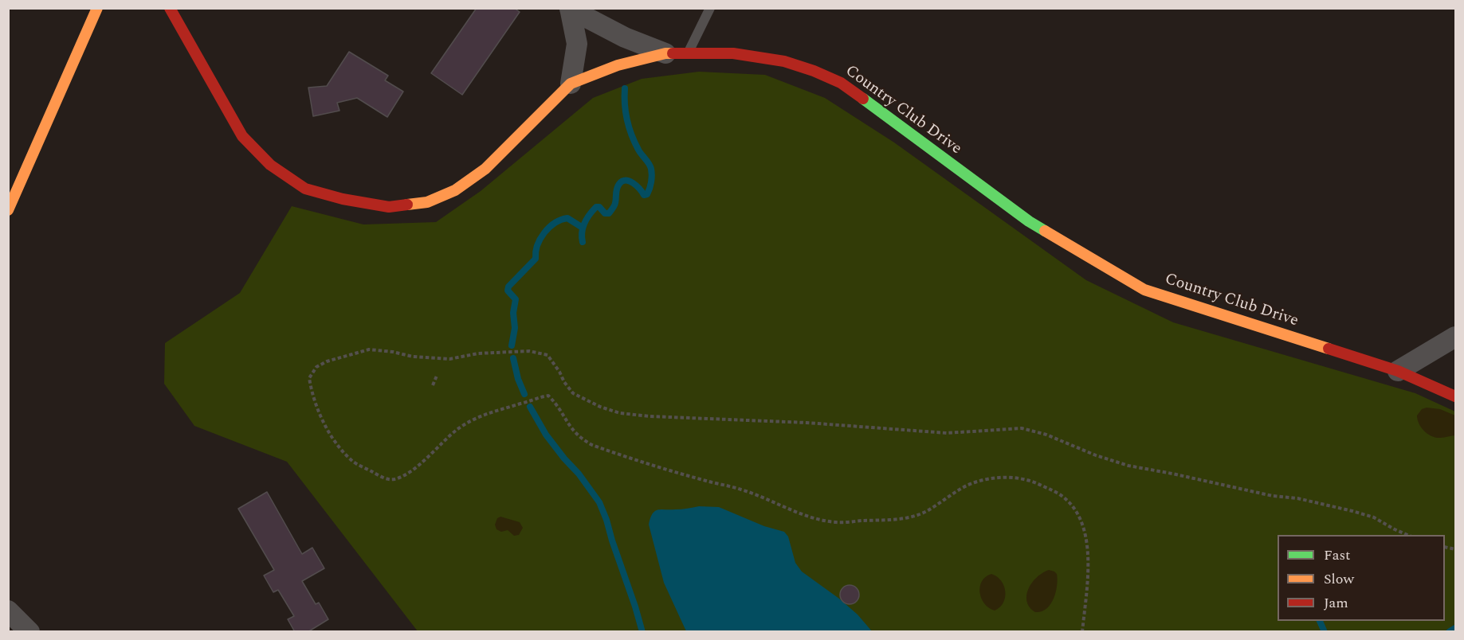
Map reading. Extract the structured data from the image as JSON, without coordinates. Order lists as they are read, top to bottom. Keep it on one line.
{"streets":{"street":["Country Club Drive"]},"legend":["Fast","Slow","Jam"]}
